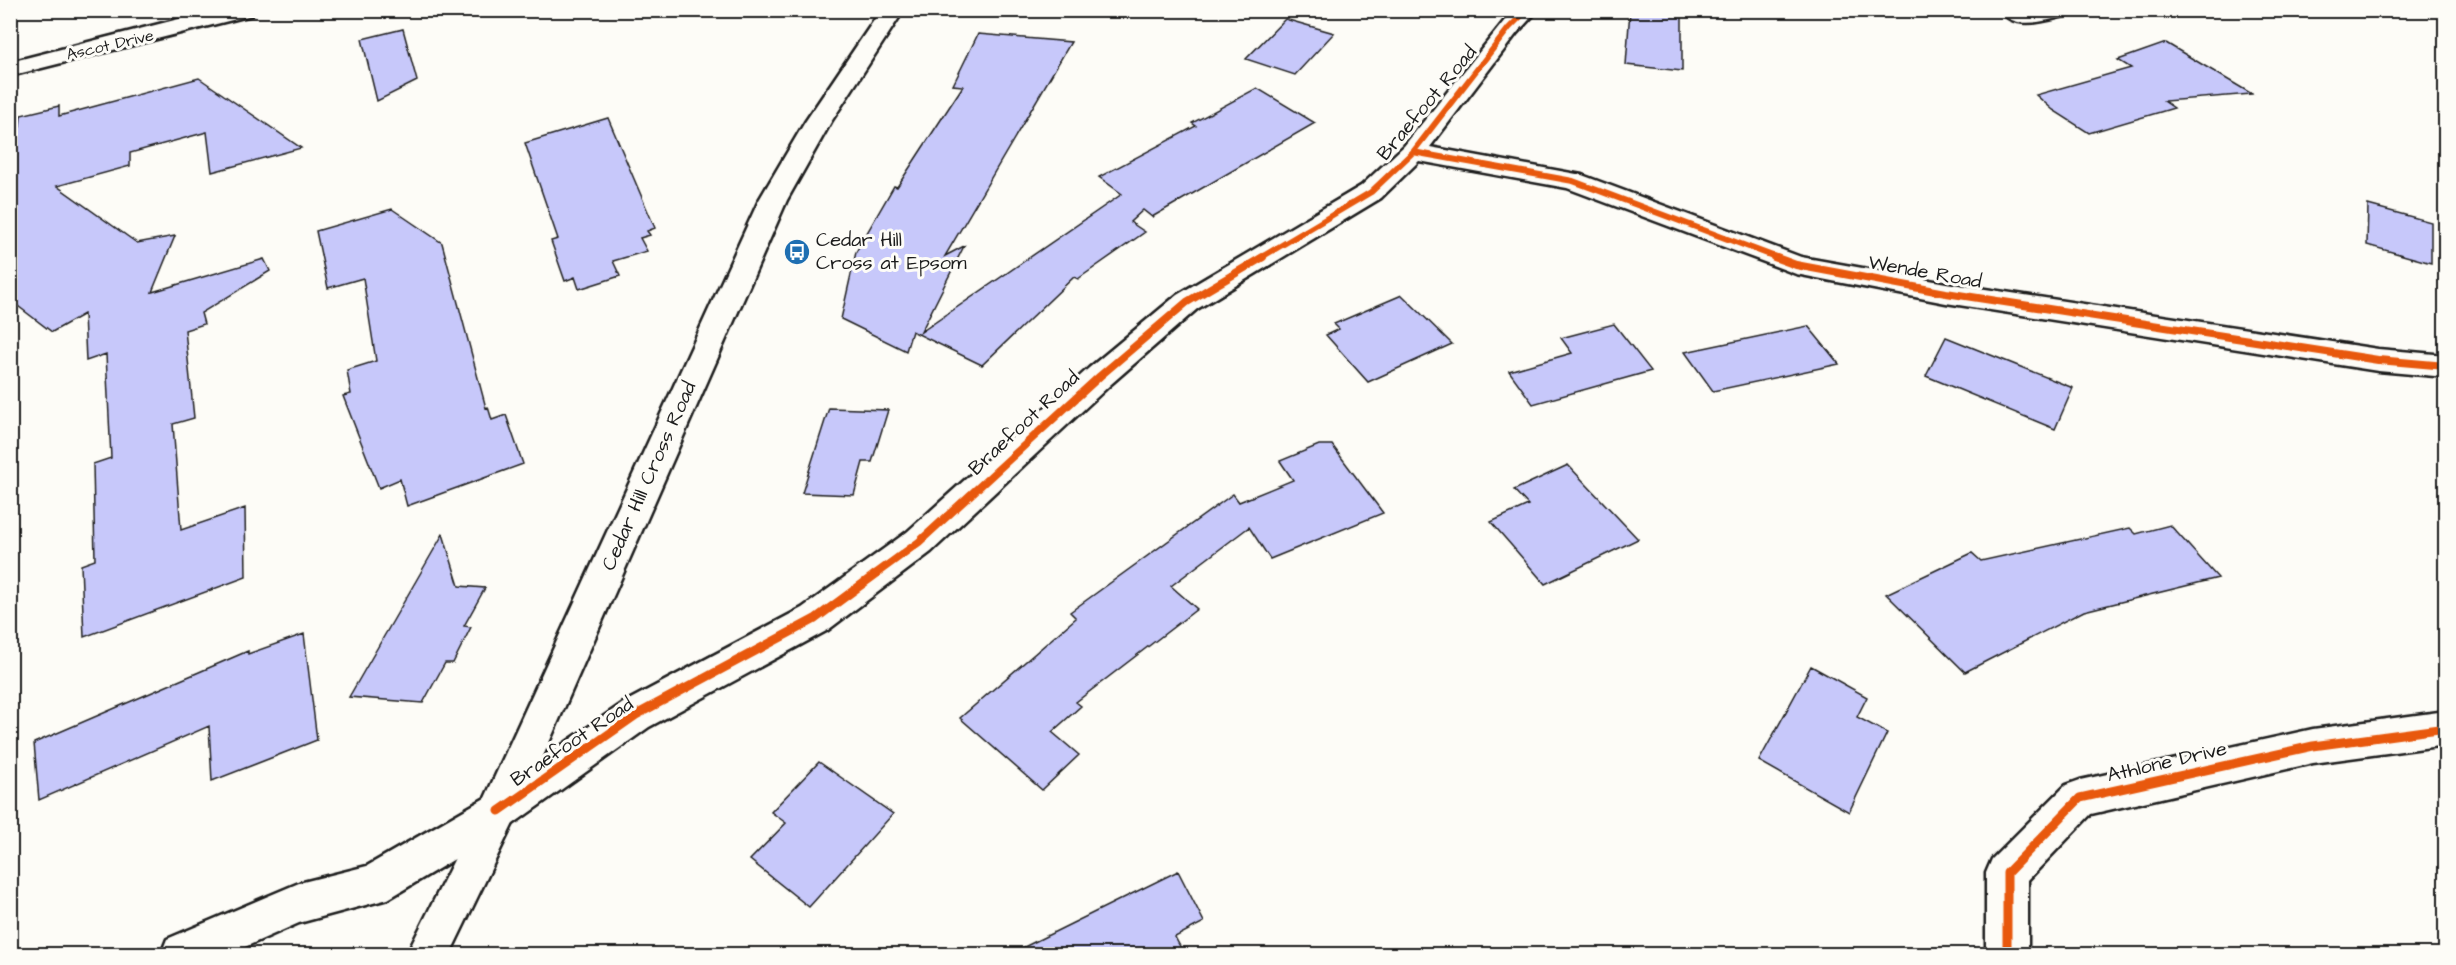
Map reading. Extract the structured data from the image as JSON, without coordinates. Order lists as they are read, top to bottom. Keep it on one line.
{"streets":{"street":["Ascot Drive","Braefoot Road","Wende Road","Cedar Hill Cross Road","Athlone Drive"]},"crossings":[["Braefoot Road","Wende Road"],["Braefoot Road","Cedar Hill Cross Road"]],"places":{"bus stop":["Cedar Hill Cross at Epsom"]}}
